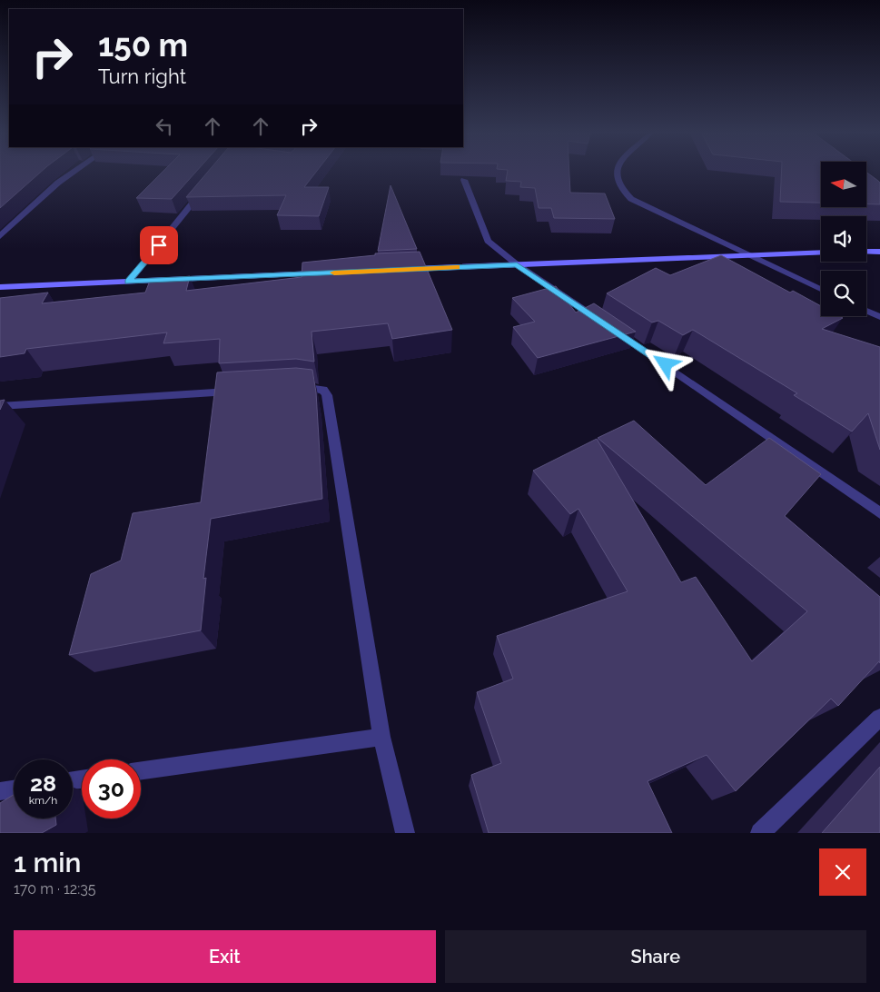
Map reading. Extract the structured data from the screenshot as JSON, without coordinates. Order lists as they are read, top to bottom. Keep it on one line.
{"north":"left","page":{"turn":["150 m","Turn right"],"speed":"28 km/h","limit":"30","heading":["1 min","170 m · 12:35"],"buttons":["Exit","Share"]}}
